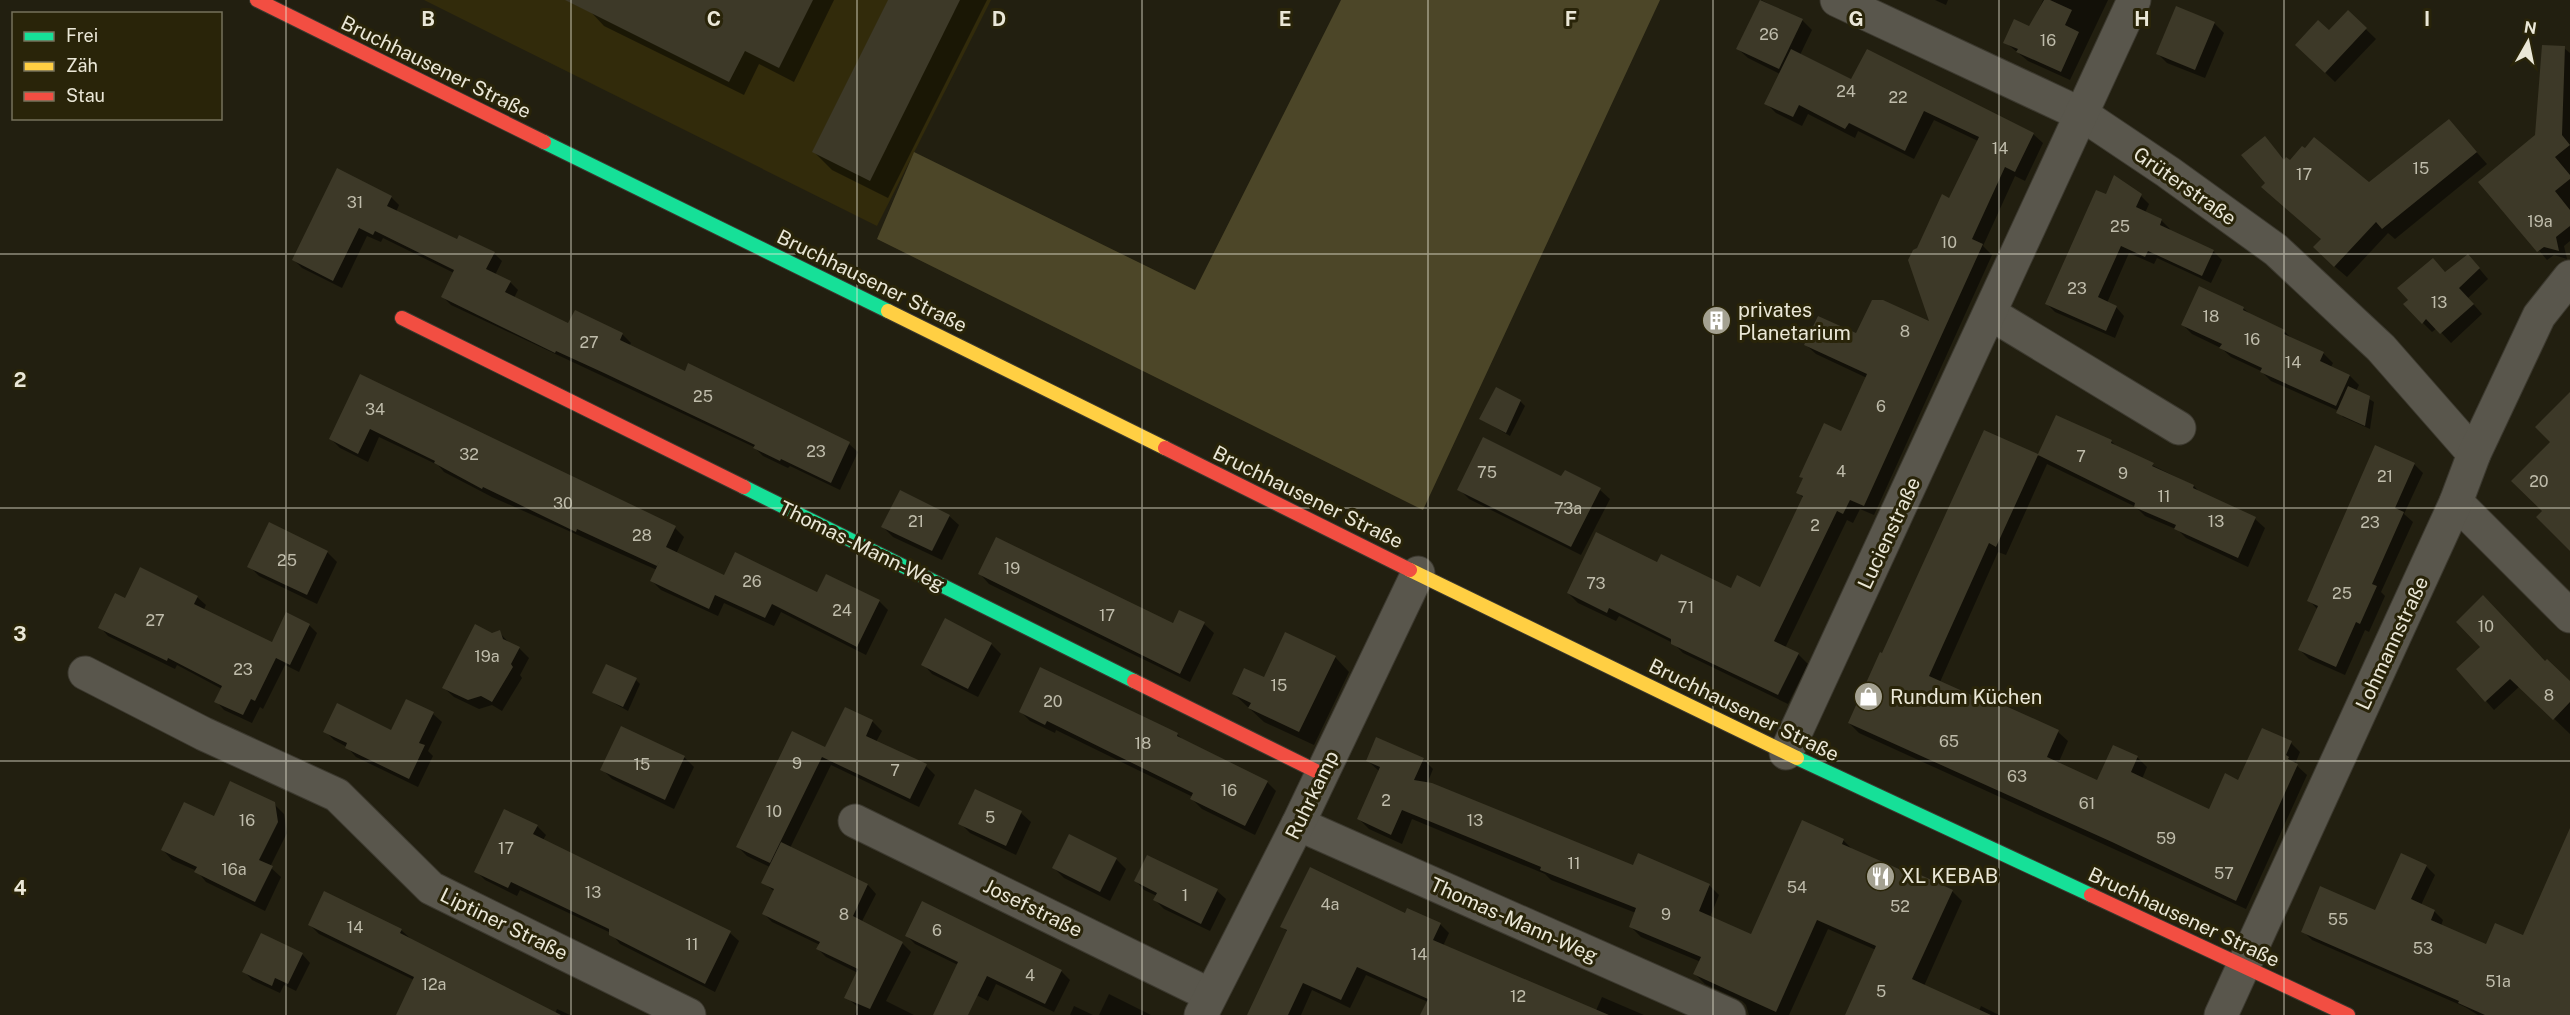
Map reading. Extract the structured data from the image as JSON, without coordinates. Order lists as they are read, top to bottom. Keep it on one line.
{"streets":{"street":["Bruchhausener Straße","Grüterstraße","Lucienstraße","Thomas-Mann-Weg","Lohmannstraße","Ruhrkamp","Josefstraße","Liptiner Straße"]},"crossings":[["Bruchhausener Straße","Lucienstraße"],["Bruchhausener Straße","Lohmannstraße"],["Bruchhausener Straße","Ruhrkamp"],["Grüterstraße","Lucienstraße"],["Grüterstraße","Lohmannstraße"],["Thomas-Mann-Weg","Ruhrkamp"],["Ruhrkamp","Josefstraße"]],"places":{"building":["privates Planetarium"],"shop":["Rundum Küchen"],"restaurant":["XL KEBAB"]},"house_numbers":["26","16","24","22","14","15","17","31","19a","25","10","23","13","18","8","16","27","14","25","6","34","23","32","7","4","75","9","21","20","11","30","73a","21","13","23","2","28","25","19","26","73","25","71","24","17","27","10","19a","23","15","8","20","65","18","9","15","7","63","16","2","61","10","5","16","13","59","17","11","16a","57","54","13","1","4a","52","8","9","55","14","6","11","53","14","4","51a","12a","5","12"],"legend":["Frei","Zäh","Stau"],"north":"top","grid":{"columns":["B","C","D","E","F","G","H","I"],"rows":["2","3","4"]}}
